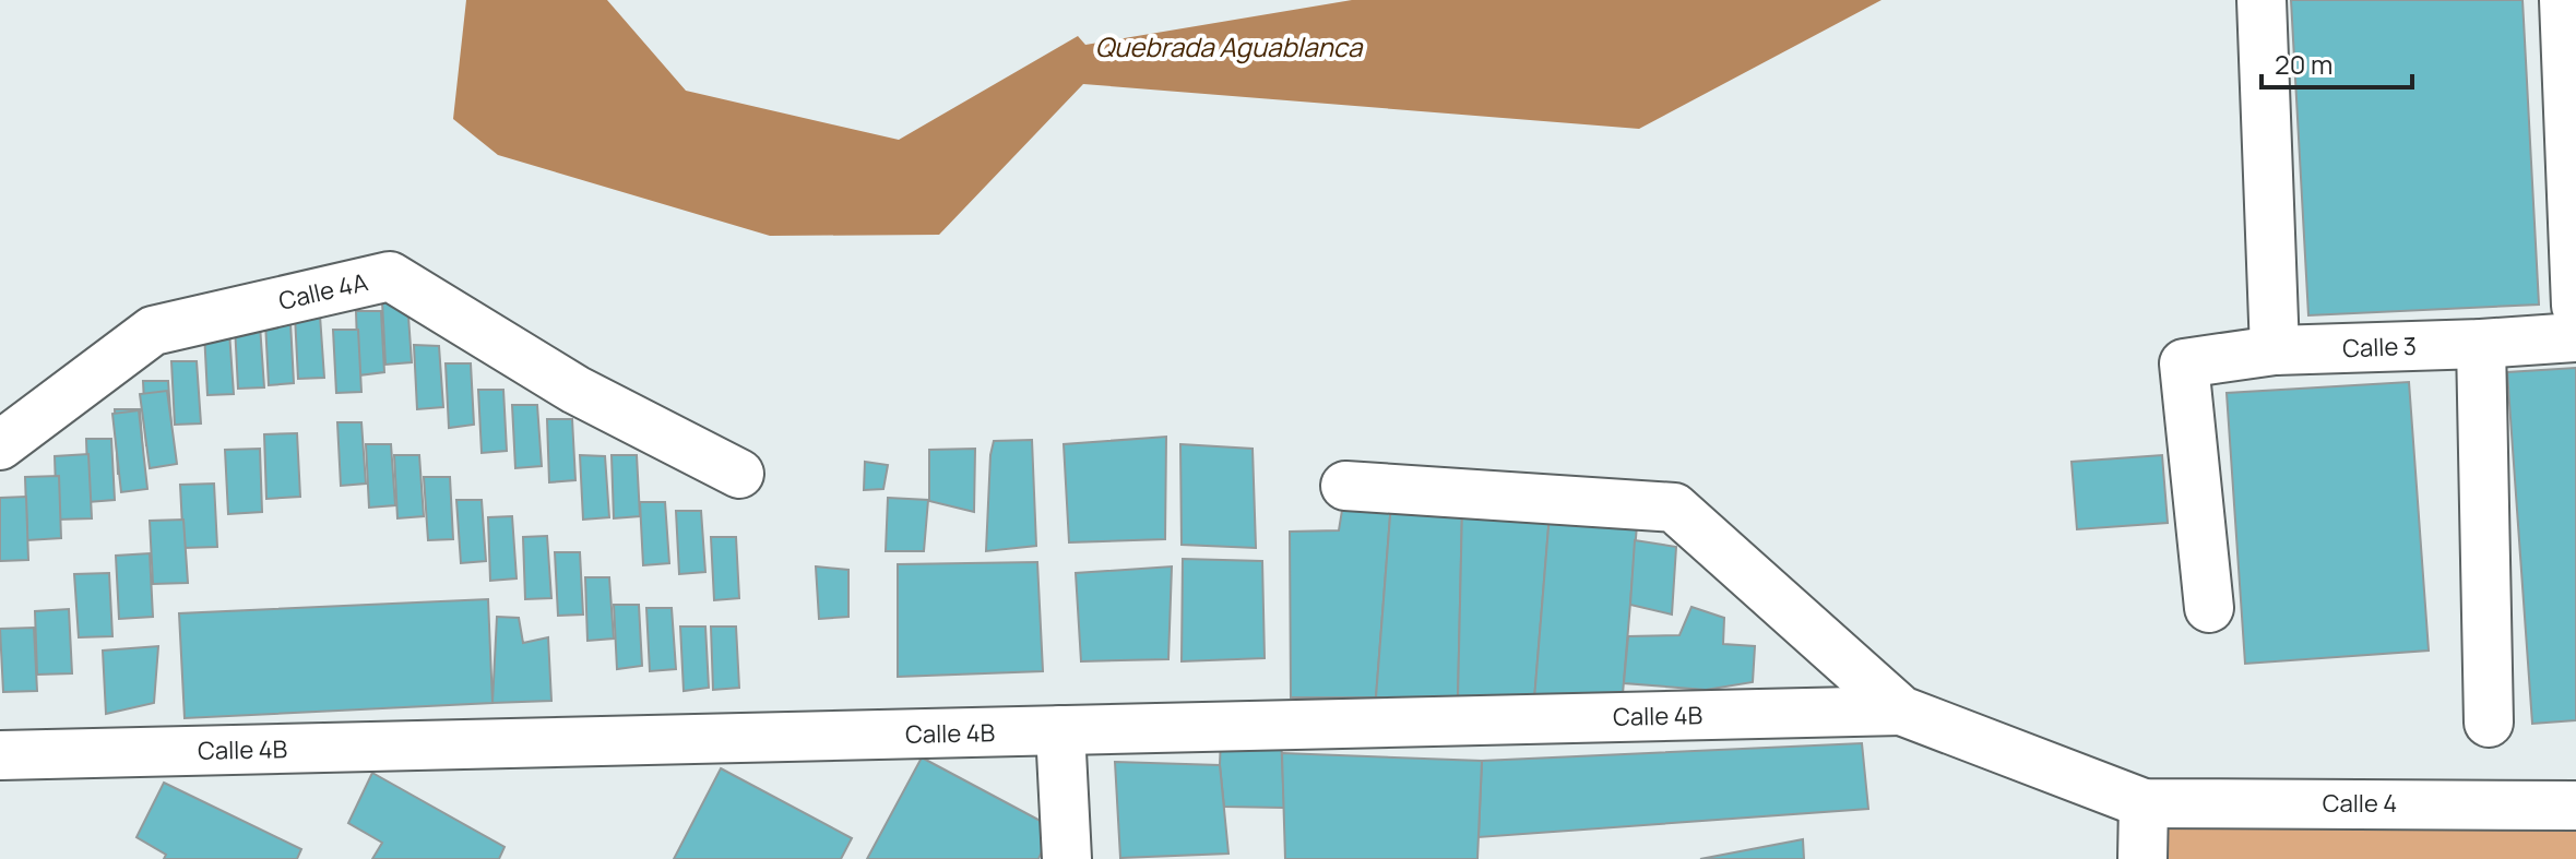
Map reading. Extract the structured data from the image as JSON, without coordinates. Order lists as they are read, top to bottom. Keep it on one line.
{"streets":{"street":["Calle 4A","Calle 3","Calle 4B","Calle 4"]},"water":["Quebrada Aguablanca"],"scale_bar":"20 m"}
